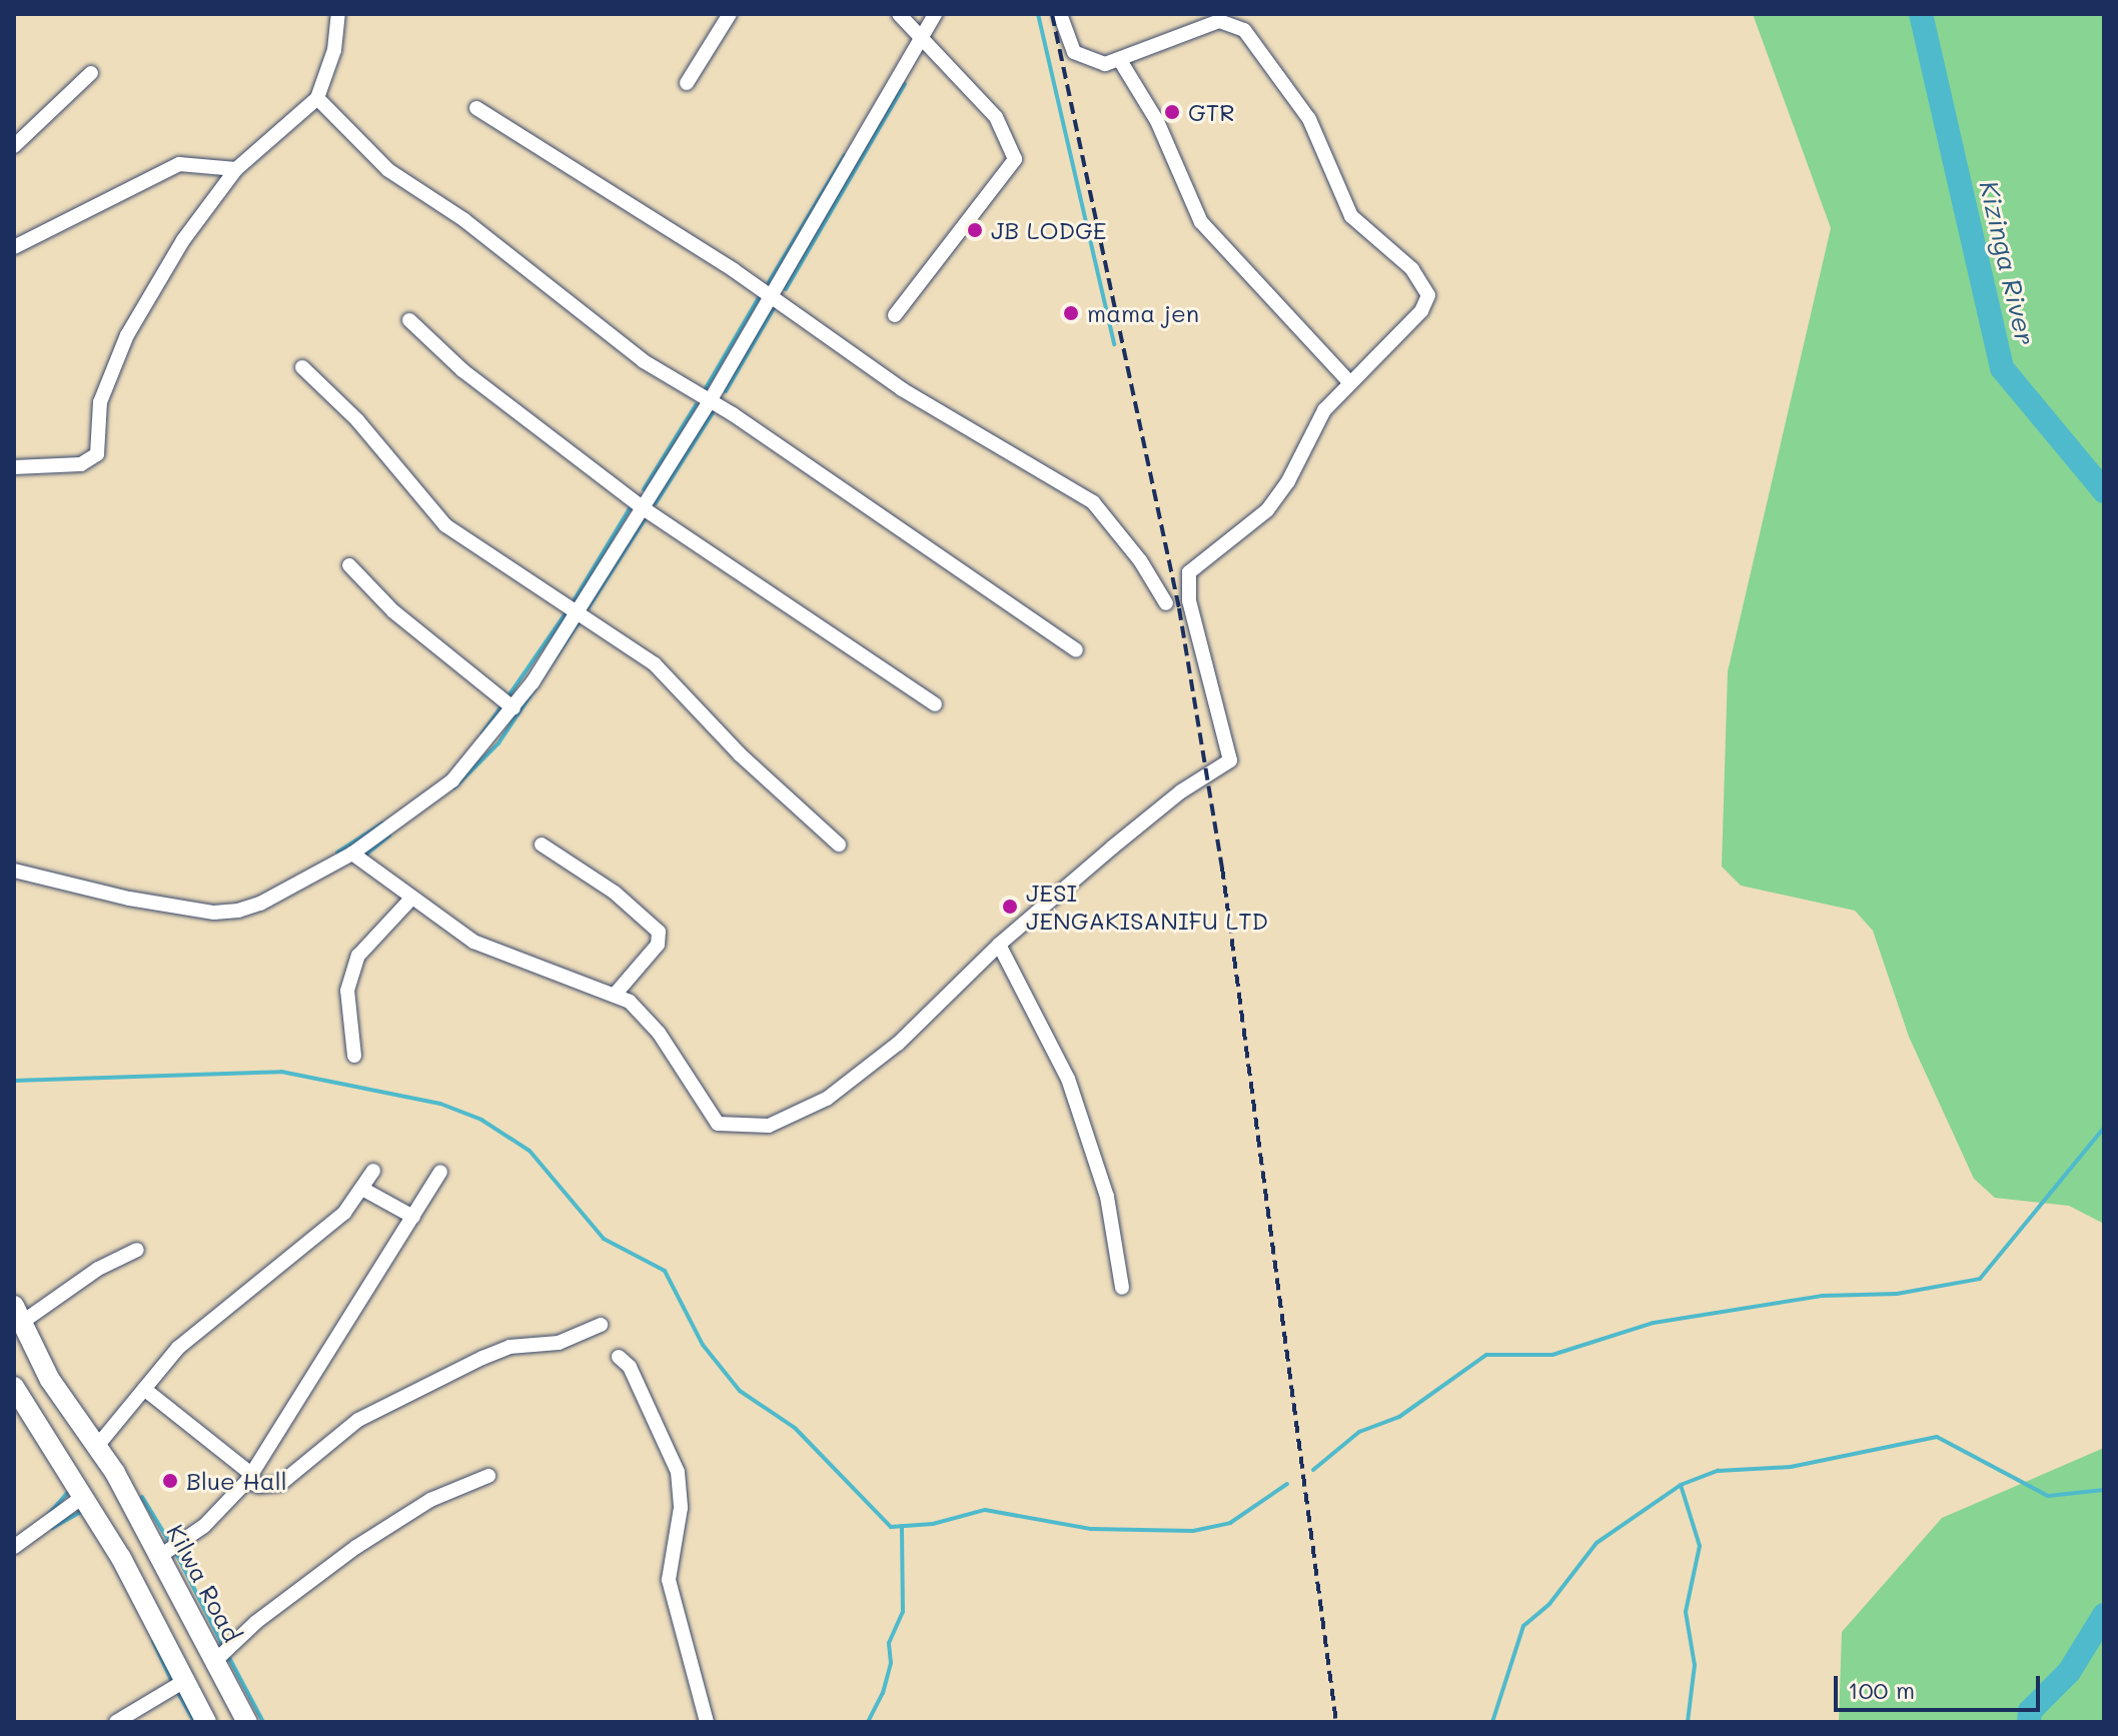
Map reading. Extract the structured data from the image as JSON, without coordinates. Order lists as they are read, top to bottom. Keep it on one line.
{"streets":{"highway":["Kilwa Road"]},"water":["Kizinga River"],"places":["GTR","JB LODGE","mama jen","JESI JENGAKISANIFU LTD","Blue Hall"],"scale_bar":"100 m"}
